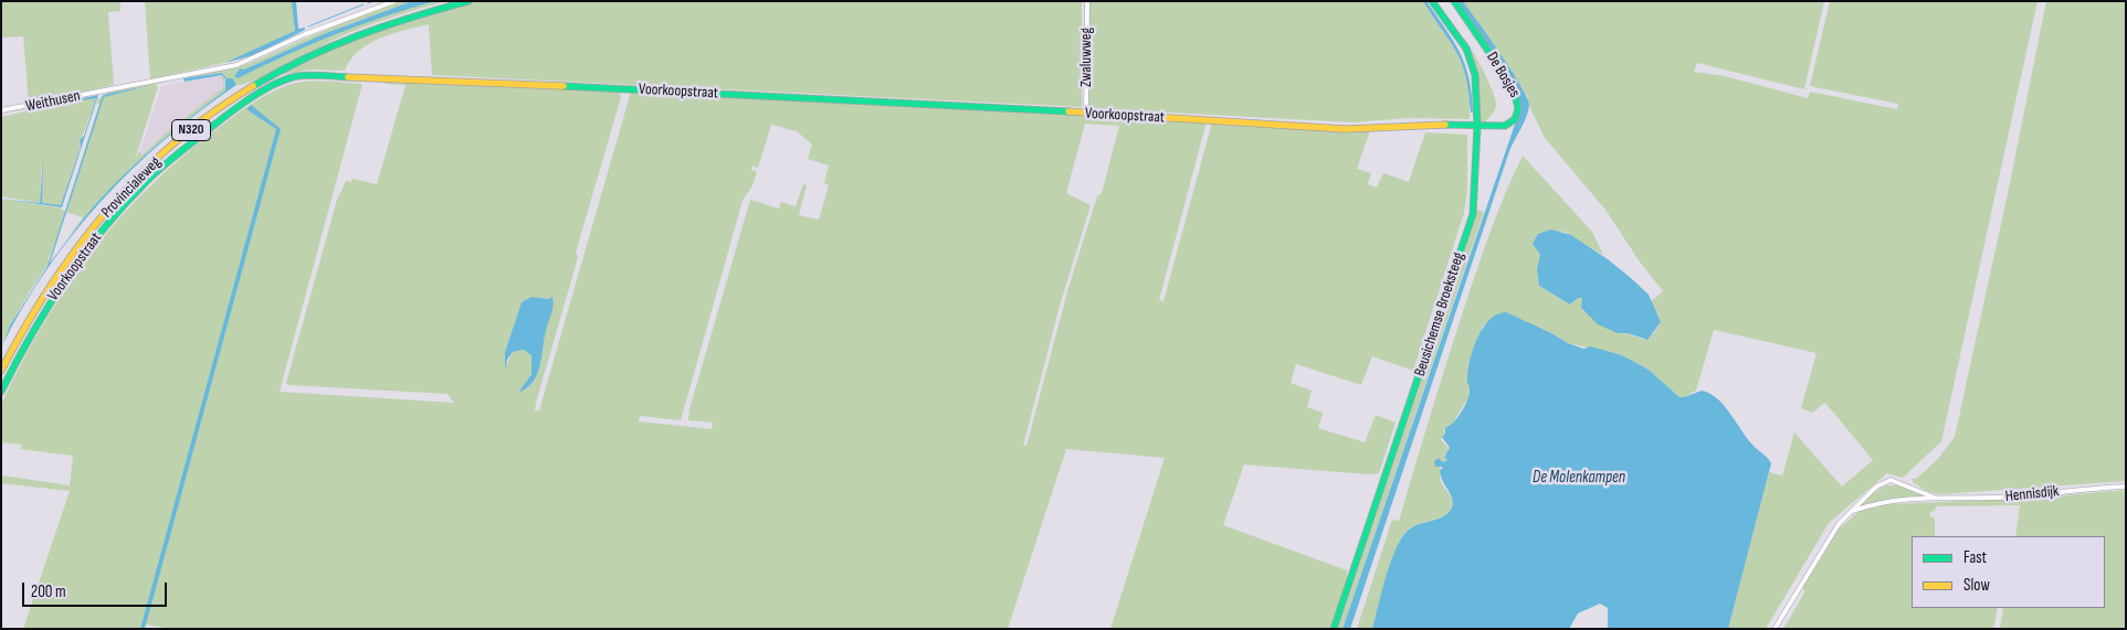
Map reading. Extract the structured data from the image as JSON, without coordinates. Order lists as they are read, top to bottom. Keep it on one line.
{"streets":{"main road":["De Bosjes","Voorkoopstraat","N320","Provincialeweg","Beusichemse Broeksteeg"],"street":["Zwaluwweg","Weithusen","Hennisdijk"]},"crossings":[["Zwaluwweg","Voorkoopstraat"],["De Bosjes","Voorkoopstraat"],["De Bosjes","Beusichemse Broeksteeg"],["Voorkoopstraat","Beusichemse Broeksteeg"]],"water":["De Molenkampen"],"legend":["Fast","Slow"],"scale_bar":"200 m"}
